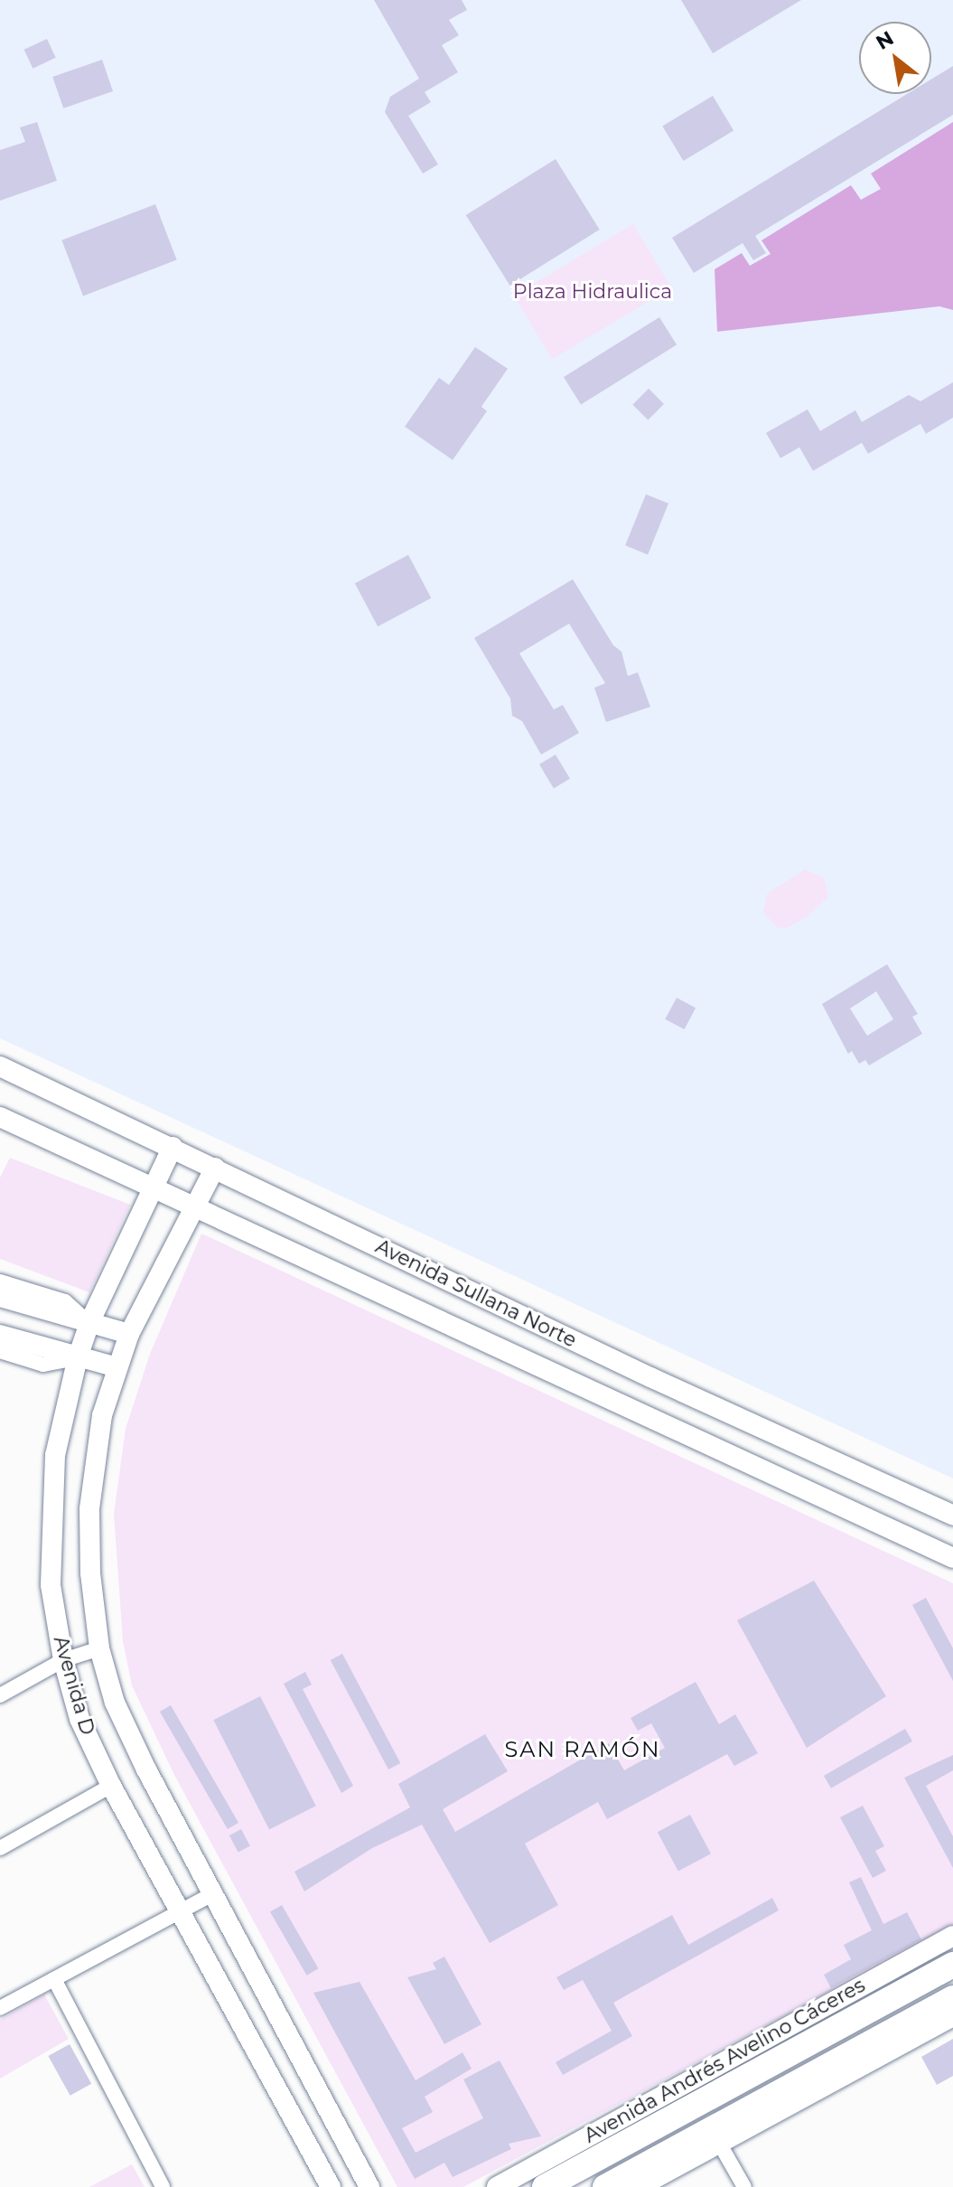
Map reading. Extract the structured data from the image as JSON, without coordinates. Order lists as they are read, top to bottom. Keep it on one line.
{"streets":{"highway":["Avenida Andrés Avelino Cáceres"],"main road":["Avenida Sullana Norte","Avenida D"]},"crossings":[["Avenida Sullana Norte","Avenida D"]],"districts":["SAN RAMÓN"],"parks":["Plaza Hidraulica"],"north":"top left"}
